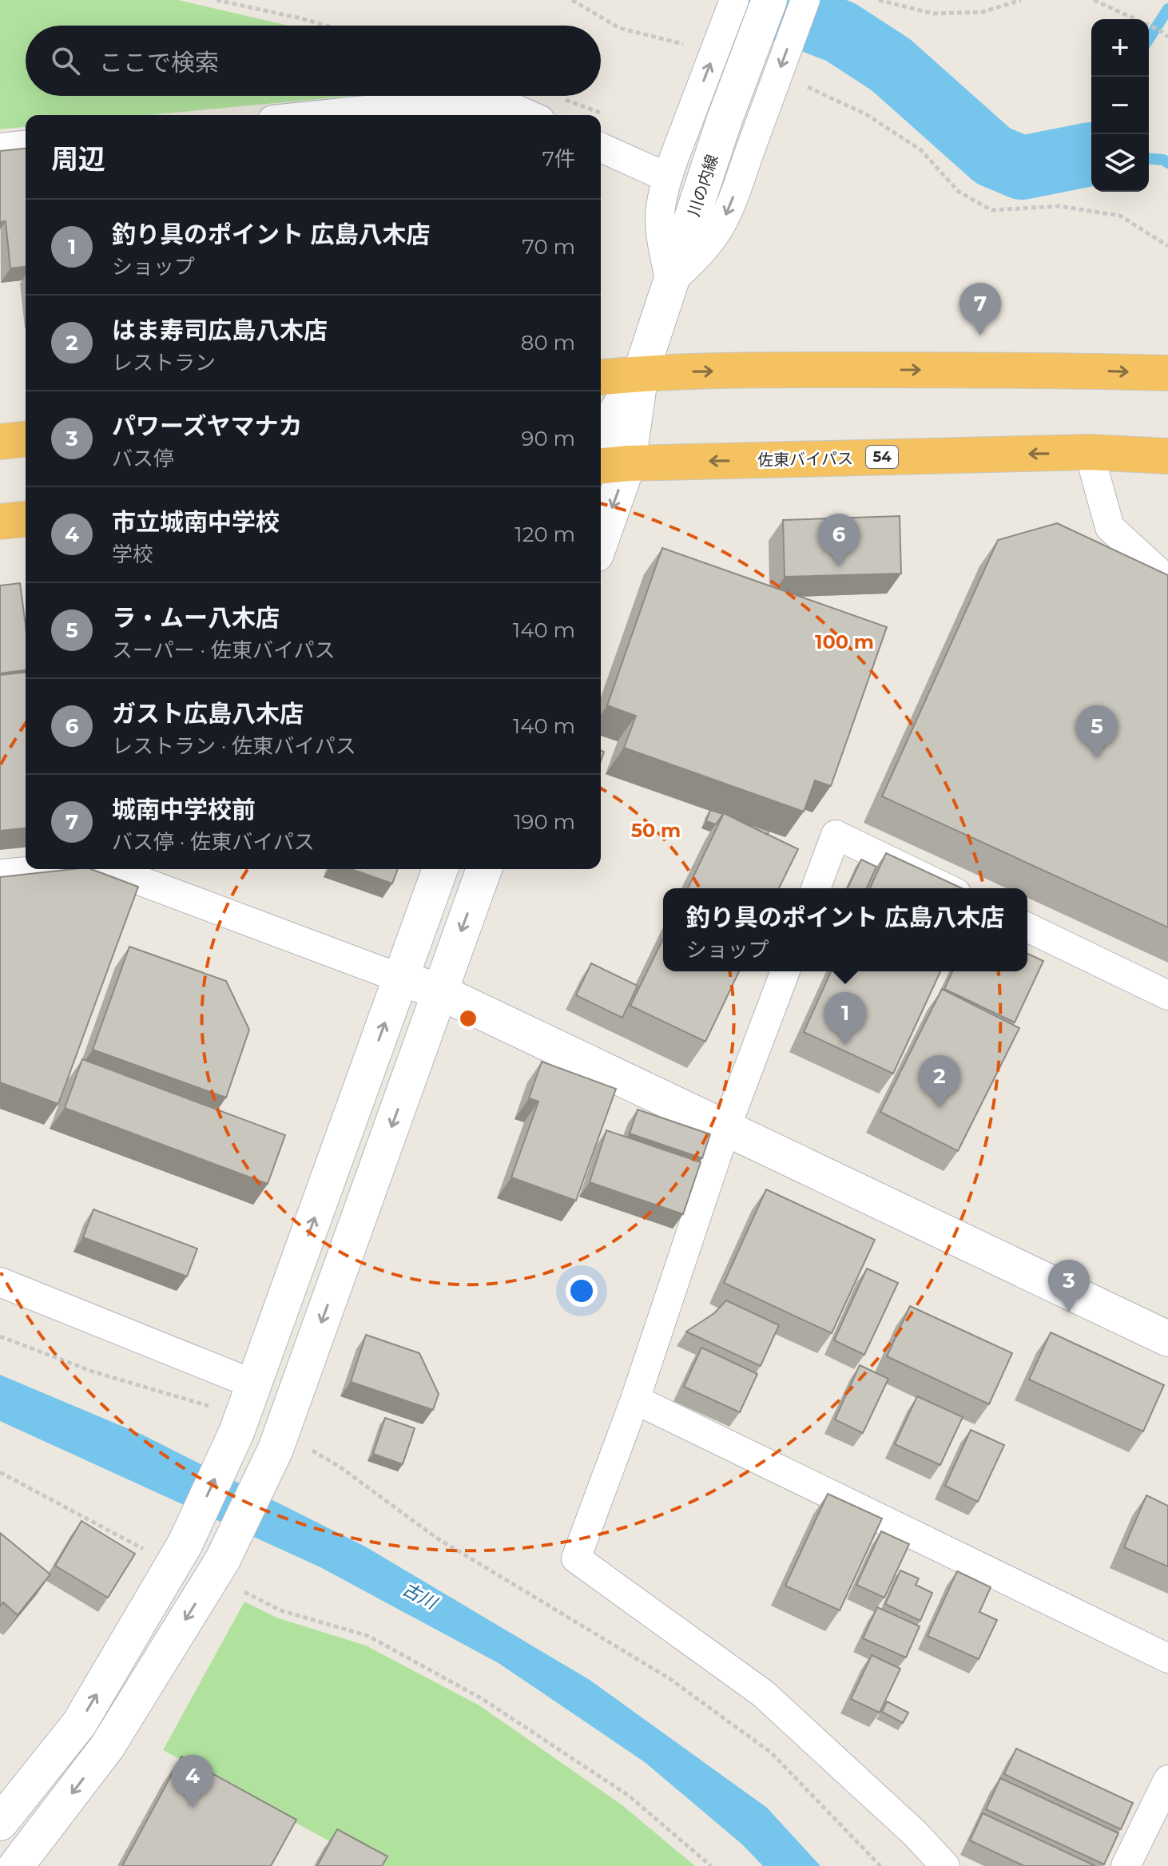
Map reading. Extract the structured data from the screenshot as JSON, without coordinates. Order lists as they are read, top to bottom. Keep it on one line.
{"streets":{"highway":["54","佐東バイパス"],"street":["川の内線"]},"water":["古川"],"page":{"map_buttons":["+","−"],"search":"ここで検索","heading":["周辺","7件"],"list":[{"mark":"1","name":"釣り具のポイント 広島八木店","note":"ショップ","value":"70 m"},{"mark":"2","name":"はま寿司広島八木店","note":"レストラン","value":"80 m"},{"mark":"3","name":"パワーズヤマナカ","note":"バス停","value":"90 m"},{"mark":"4","name":"市立城南中学校","note":"学校","value":"120 m"},{"mark":"5","name":"ラ・ムー八木店","note":"スーパー · 佐東バイパス","value":"140 m"},{"mark":"6","name":"ガスト広島八木店","note":"レストラン · 佐東バイパス","value":"140 m"},{"mark":"7","name":"城南中学校前","note":"バス停 · 佐東バイパス","value":"190 m"}],"pins":["7","6","5","1","2","3","4"],"popup":["釣り具のポイント 広島八木店","ショップ"]},"rings":["100 m","50 m"]}
